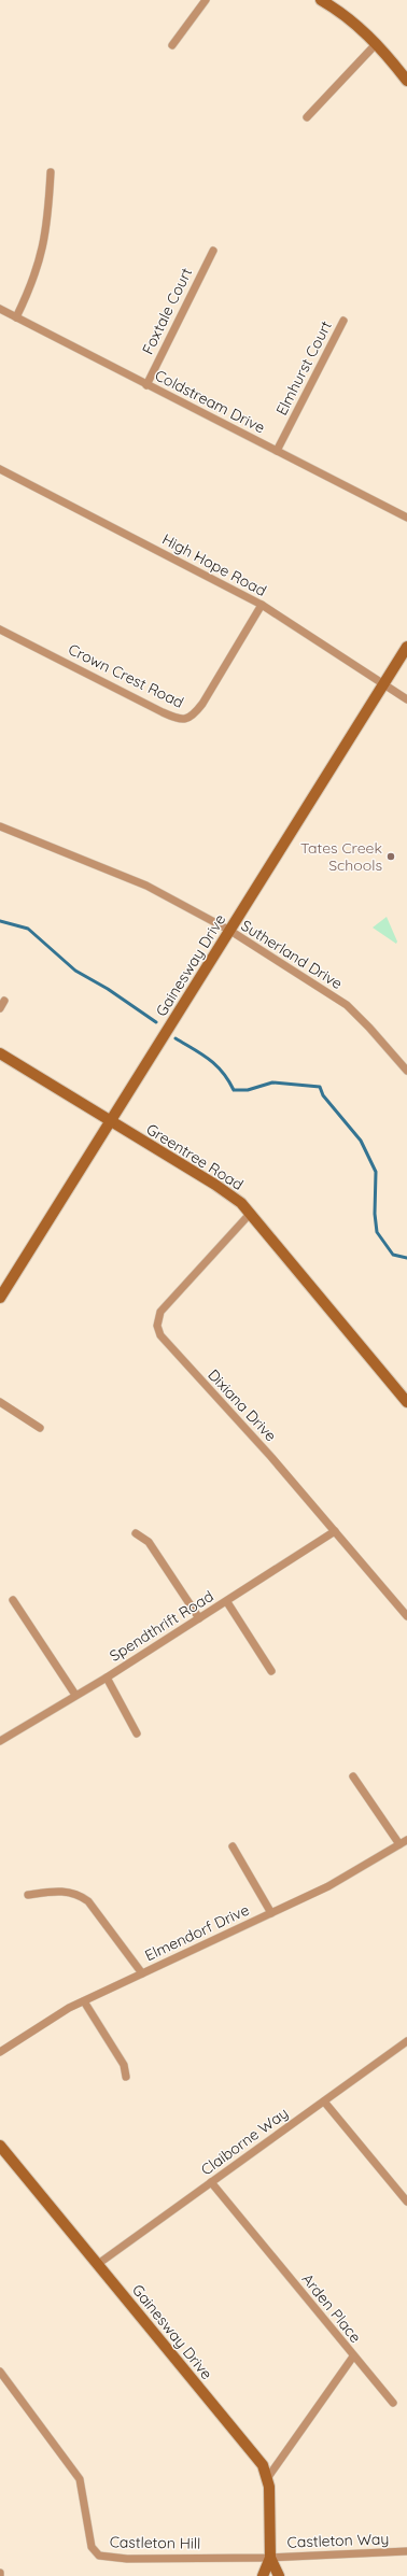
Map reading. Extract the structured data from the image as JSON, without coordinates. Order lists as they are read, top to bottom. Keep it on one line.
{"streets":{"street":["Foxtale Court","Elmhurst Court","Coldstream Drive","High Hope Road","Crown Crest Road","Sutherland Drive","Gainesway Drive","Greentree Road","Dixiana Drive","Spendthrift Road","Elmendorf Drive","Claiborne Way","Arden Place","Castleton Way","Castleton Hill"]},"crossings":[["Foxtale Court","Coldstream Drive"],["Elmhurst Court","Coldstream Drive"],["High Hope Road","Crown Crest Road"],["High Hope Road","Gainesway Drive"],["Sutherland Drive","Gainesway Drive"],["Gainesway Drive","Greentree Road"],["Gainesway Drive","Claiborne Way"],["Gainesway Drive","Arden Place"],["Gainesway Drive","Castleton Way"],["Gainesway Drive","Castleton Hill"],["Greentree Road","Dixiana Drive"],["Dixiana Drive","Spendthrift Road"],["Claiborne Way","Arden Place"],["Castleton Way","Castleton Hill"]],"places":["Tates Creek Schools"]}
